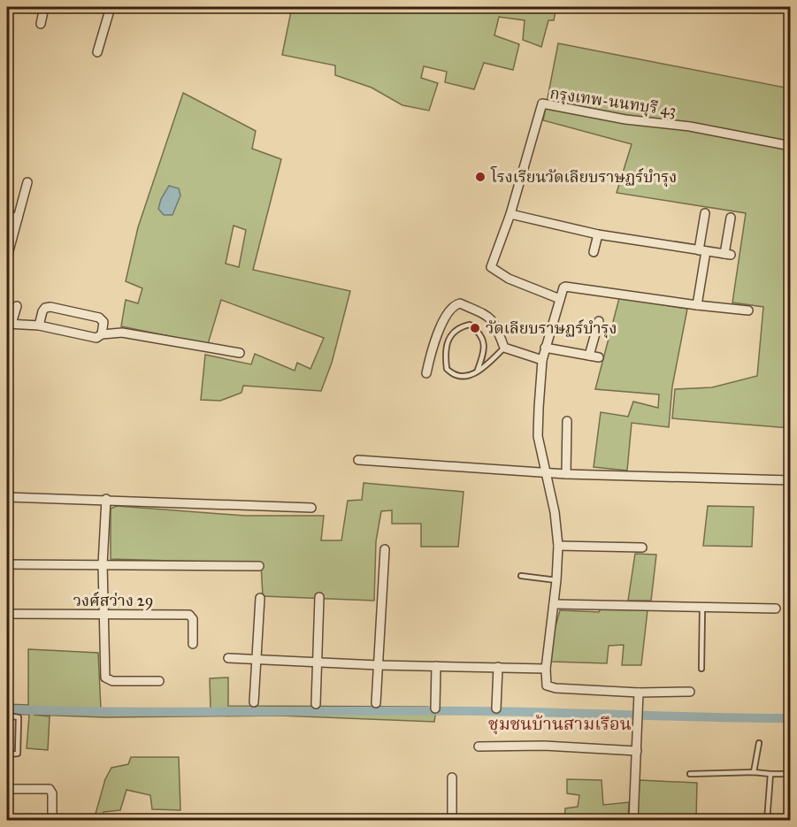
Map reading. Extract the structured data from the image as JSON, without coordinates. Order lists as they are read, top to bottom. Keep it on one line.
{"streets":{"street":["กรุงเทพ-นนทบุรี 43","วงศ์สว่าง 29"]},"districts":["ชุมชนบ้านสามเรือน"],"places":["โรงเรียนวัดเลียบราษฏร์บำรุง","วัดเลียบราษฏร์บำรุง"]}
